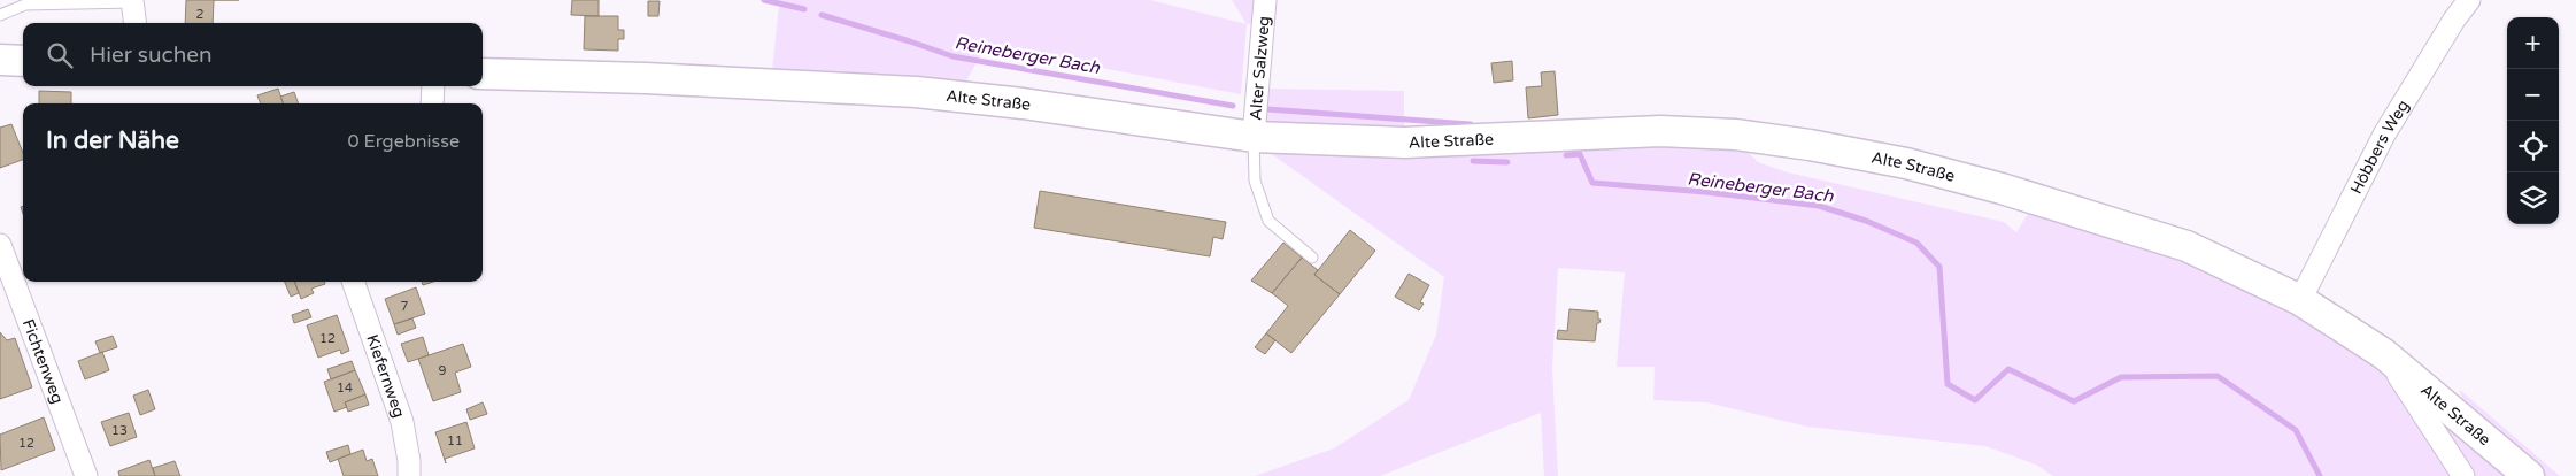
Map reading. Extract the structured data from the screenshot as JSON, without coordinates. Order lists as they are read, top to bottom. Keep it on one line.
{"streets":{"main road":["Alte Straße"],"street":["Alter Salzweg","Höbbers Weg","Fichtenweg","Kiefernweg"]},"crossings":[["Alter Salzweg","Alte Straße"],["Alte Straße","Höbbers Weg"]],"water":["Reineberger Bach"],"house_numbers":["2","7","12","9","14","13","11","12"],"page":{"map_buttons":["+","−"],"search":"Hier suchen","heading":["In der Nähe","0 Ergebnisse"]}}
